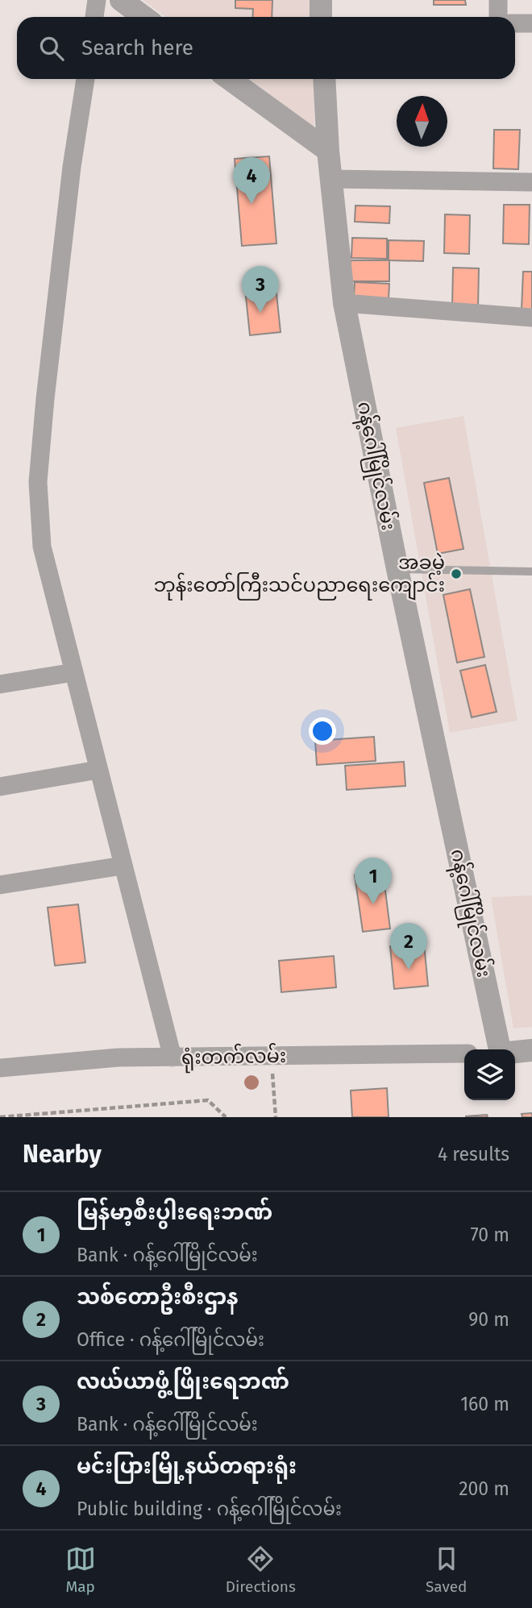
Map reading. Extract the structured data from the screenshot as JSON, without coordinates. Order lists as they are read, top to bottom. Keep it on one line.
{"streets":{"street":["ဂန့်ဂေါ်မြိုင်လမ်း","ရုံးတက်လမ်း"]},"places":["အခမဲ့ ဘုန်းတော်ကြီးသင်ပညာရေးကျောင်း"],"north":"top","page":{"search":"Search here","pins":["4","3","1","2"],"heading":["Nearby","4 results"],"list":[{"mark":"1","name":"မြန်မာ့စီးပွါးရေးဘဏ်","note":"Bank · ဂန့်ဂေါ်မြိုင်လမ်း","value":"70 m"},{"mark":"2","name":"သစ်တောဦးစီးဌာန","note":"Office · ဂန့်ဂေါ်မြိုင်လမ်း","value":"90 m"},{"mark":"3","name":"လယ်ယာဖွံ့ဖြိုးရေဘဏ်","note":"Bank · ဂန့်ဂေါ်မြိုင်လမ်း","value":"160 m"},{"mark":"4","name":"မင်းပြားမြို့နယ်တရားရုံး","note":"Public building · ဂန့်ဂေါ်မြိုင်လမ်း","value":"200 m"}],"nav":["Map","Directions","Saved"]}}
